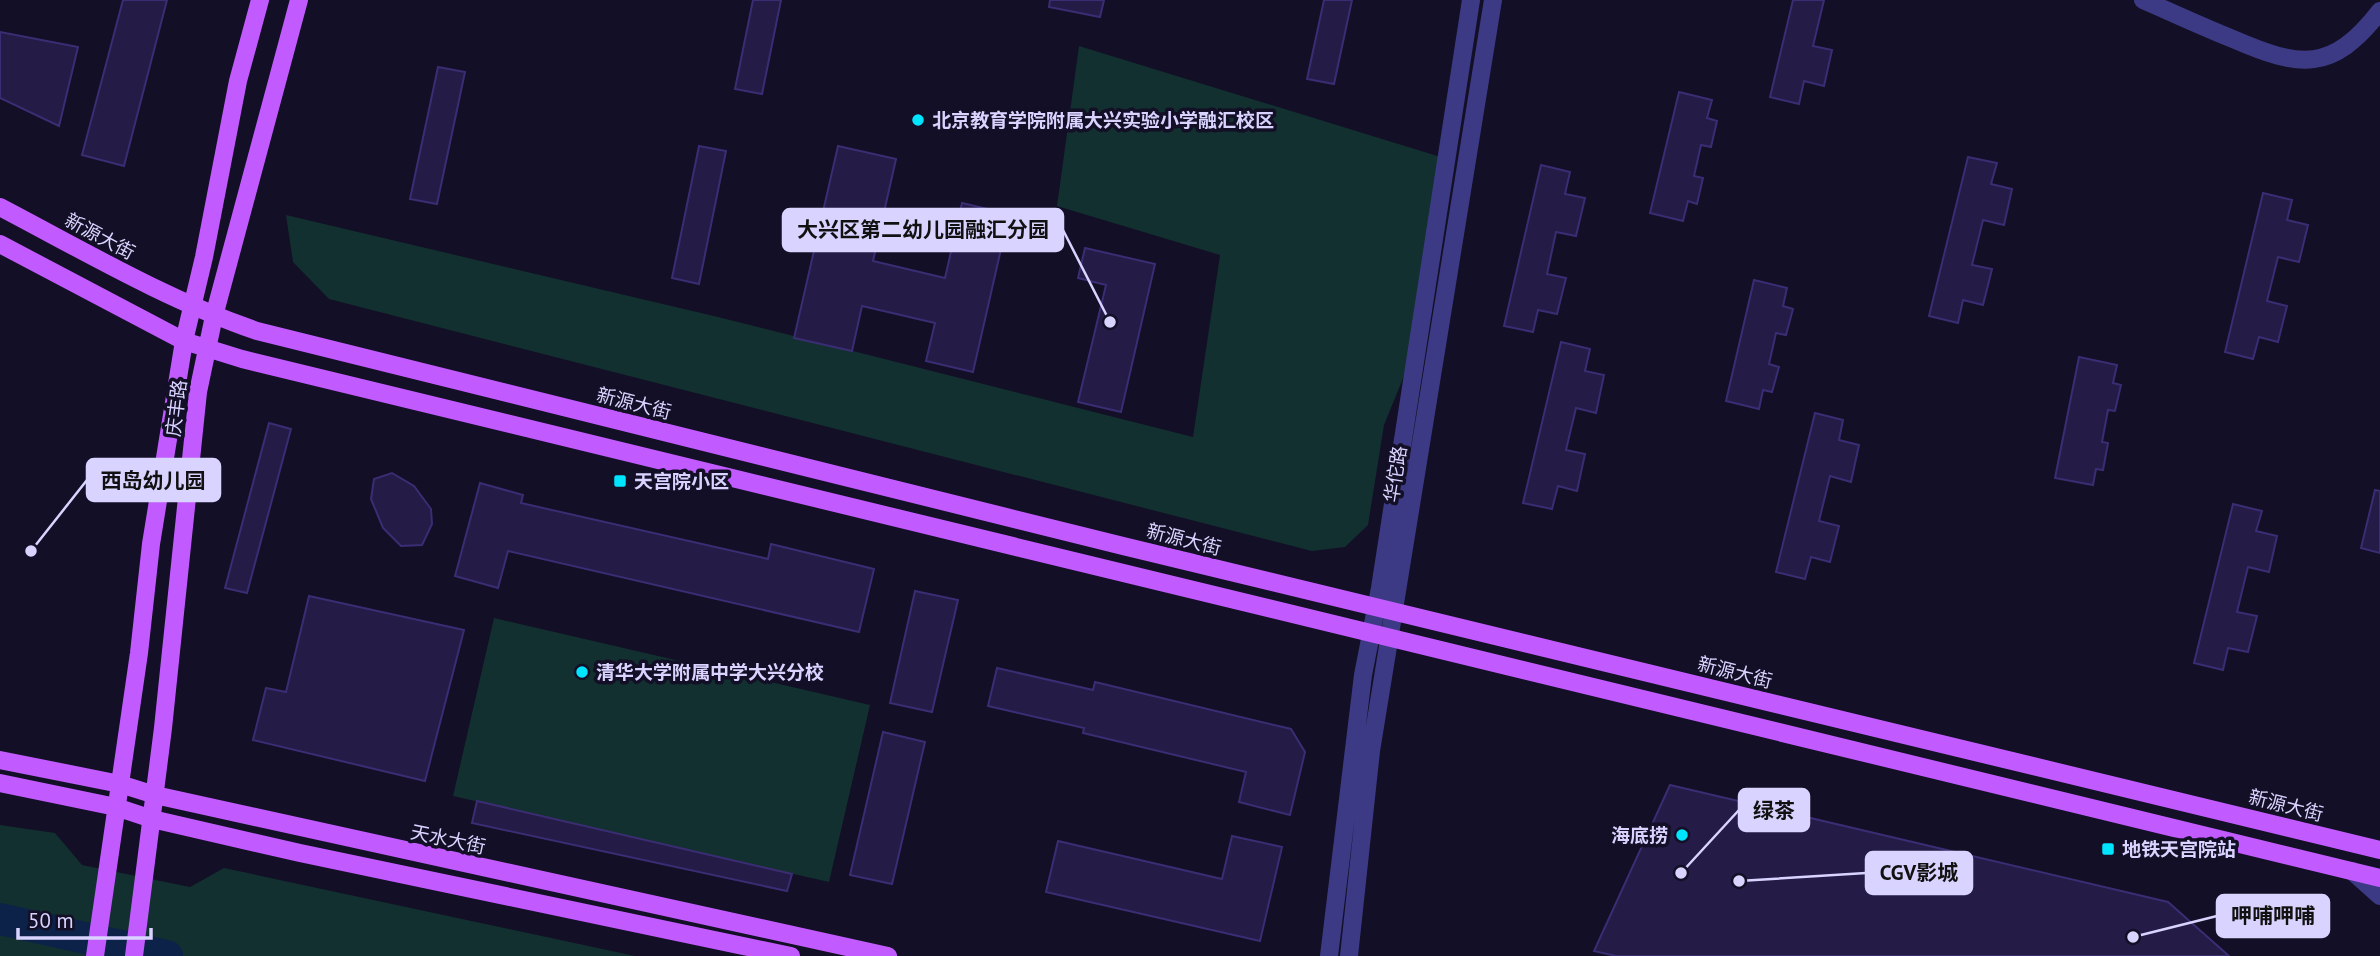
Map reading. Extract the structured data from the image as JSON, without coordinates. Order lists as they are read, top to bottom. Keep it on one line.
{"streets":{"main road":["新源大街","庆丰路","天水大街"],"street":["华佗路"]},"crossings":[["新源大街","庆丰路"],["新源大街","华佗路"],["庆丰路","天水大街"]],"places":{"other":["北京教育学院附属大兴实验小学融汇校区","大兴区第二幼儿园融汇分园","西岛幼儿园","清华大学附属中学大兴分校","海底捞","绿茶","CGV影城","呷哺呷哺"],"transit":["天宫院小区","地铁天宫院站"]},"scale_bar":"50 m"}
